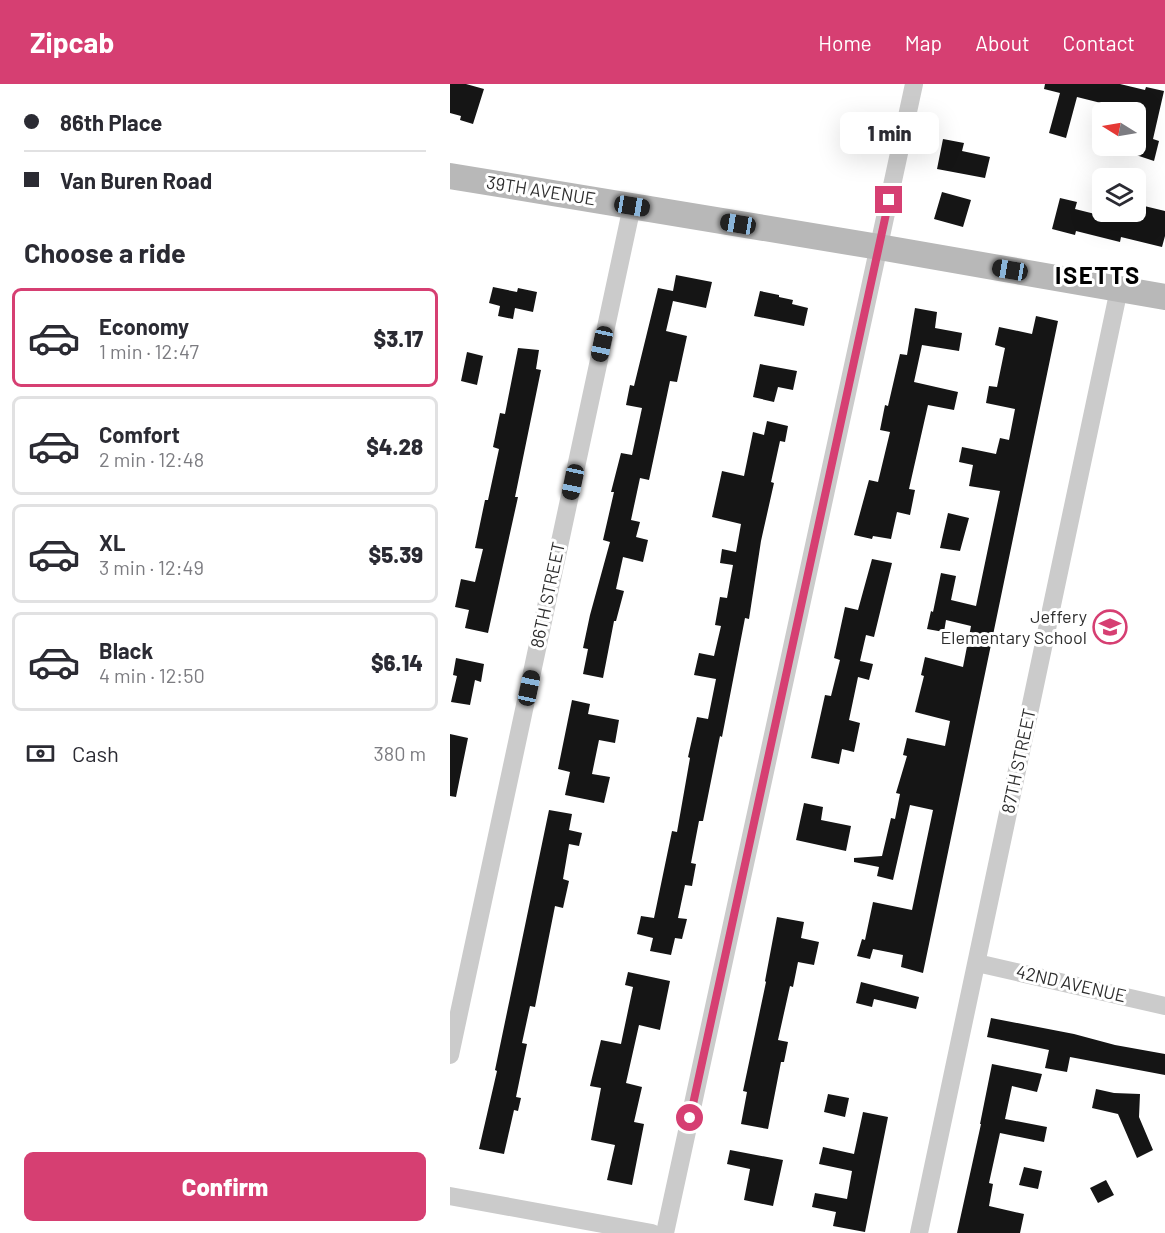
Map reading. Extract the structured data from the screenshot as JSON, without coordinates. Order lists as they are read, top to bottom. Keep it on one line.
{"streets":{"main road":["39TH AVENUE"],"street":["86TH STREET","87TH STREET","42ND AVENUE"]},"crossings":[["39TH AVENUE","86TH STREET"],["39TH AVENUE","87TH STREET"],["87TH STREET","42ND AVENUE"]],"districts":["ISETTS"],"places":{"school or university":["Jeffery Elementary School"]},"north":"left","page":{"header":"Zipcab","nav":["Home","Map","About","Contact"],"banner":["86th Place","Van Buren Road"],"bubble":"1 min","heading":"Choose a ride","list":[{"name":"Economy","note":"1 min · 12:47","value":"$3.17"},{"name":"Comfort","note":"2 min · 12:48","value":"$4.28"},{"name":"XL","note":"3 min · 12:49","value":"$5.39"},{"name":"Black","note":"4 min · 12:50","value":"$6.14"}],"pay":["Cash","380 m"],"buttons":"Confirm"}}
